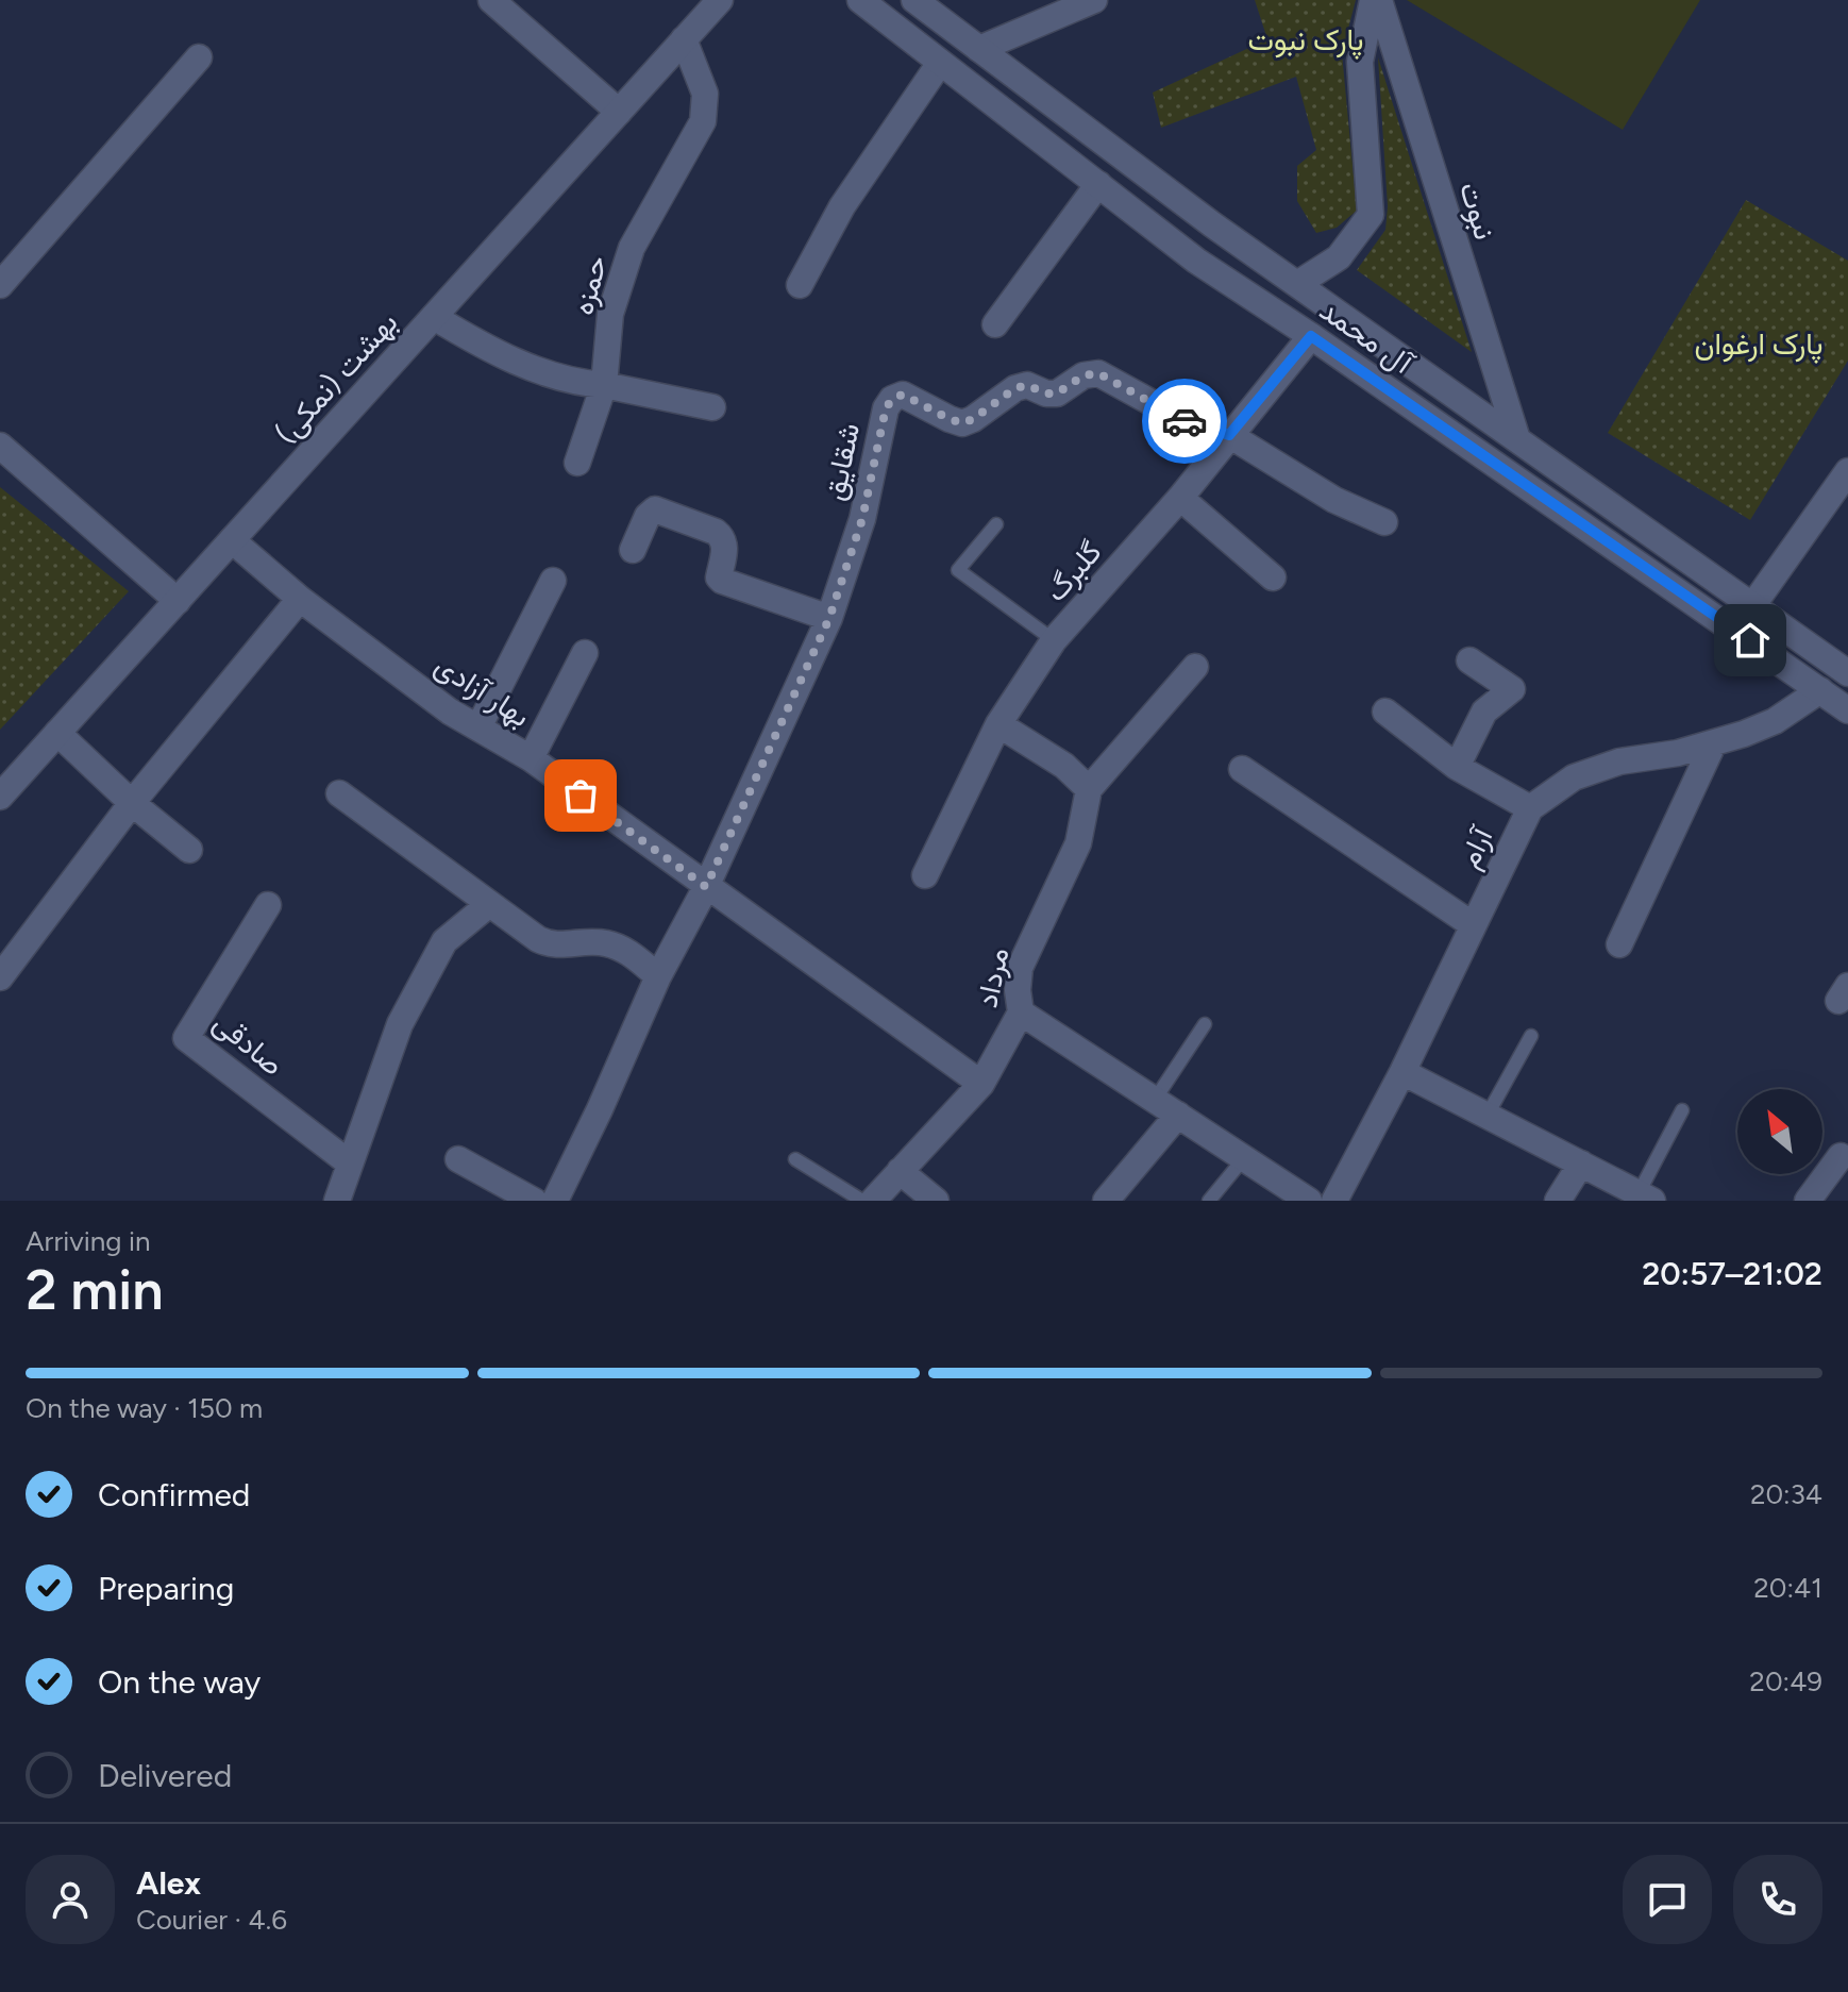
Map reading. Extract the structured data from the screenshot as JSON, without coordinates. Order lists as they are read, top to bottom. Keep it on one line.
{"streets":{"street":["نبوت","حمزه","آل محمد","بهشت (نمکی)","شقایق","گلبرگ","بهار آزادی","آرام","مرداد","صادقی"]},"crossings":[["نبوت","آل محمد"],["حمزه","بهشت (نمکی)"],["آل محمد","گلبرگ"],["آل محمد","آرام"],["بهشت (نمکی)","بهار آزادی"],["شقایق","گلبرگ"],["شقایق","بهار آزادی"],["بهار آزادی","مرداد"]],"parks":["پارک نبوت","پارک ارغوان"],"north":"top left","page":{"heading":["2 min","Arriving in","20:57–21:02"],"panel":["Alex","Courier · 4.6"],"bar":"On the way · 150 m","list":[["Confirmed","20:34"],["Preparing","20:41"],["On the way","20:49"],"Delivered"]}}
